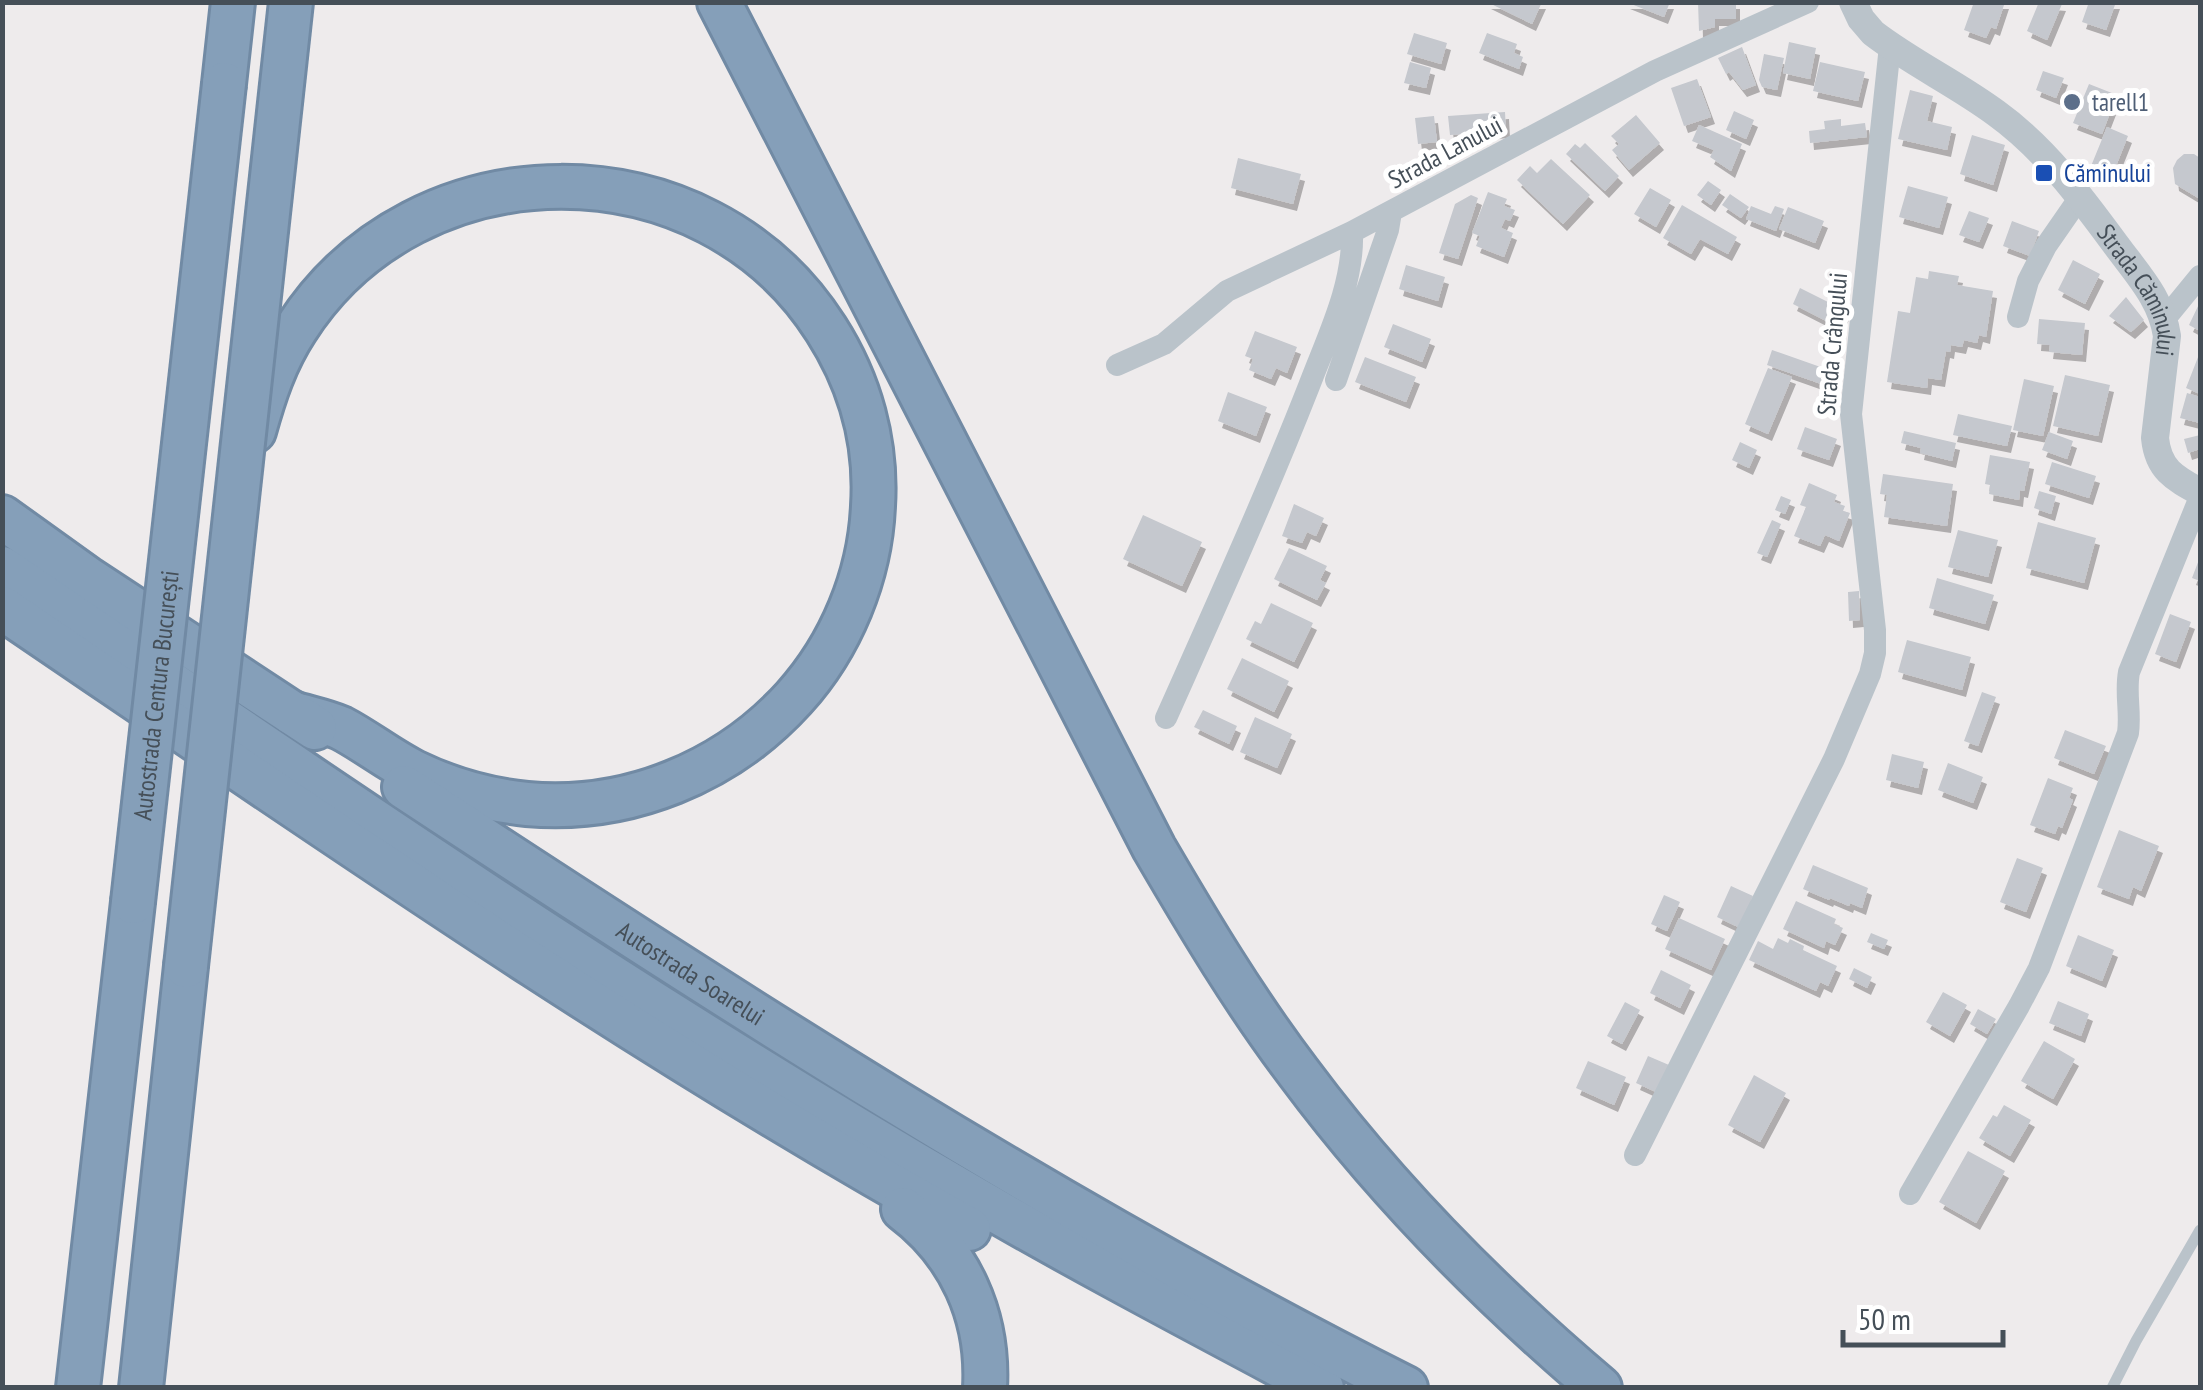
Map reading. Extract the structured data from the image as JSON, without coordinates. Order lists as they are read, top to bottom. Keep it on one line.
{"streets":{"highway":["Autostrada Centura București","Autostrada Soarelui"],"street":["Strada Lanului","Strada Căminului","Strada Crângului"]},"crossings":[["Strada Căminului","Strada Crângului"]],"places":{"other":["tarell1"],"transit":["Căminului"]},"scale_bar":"50 m"}
